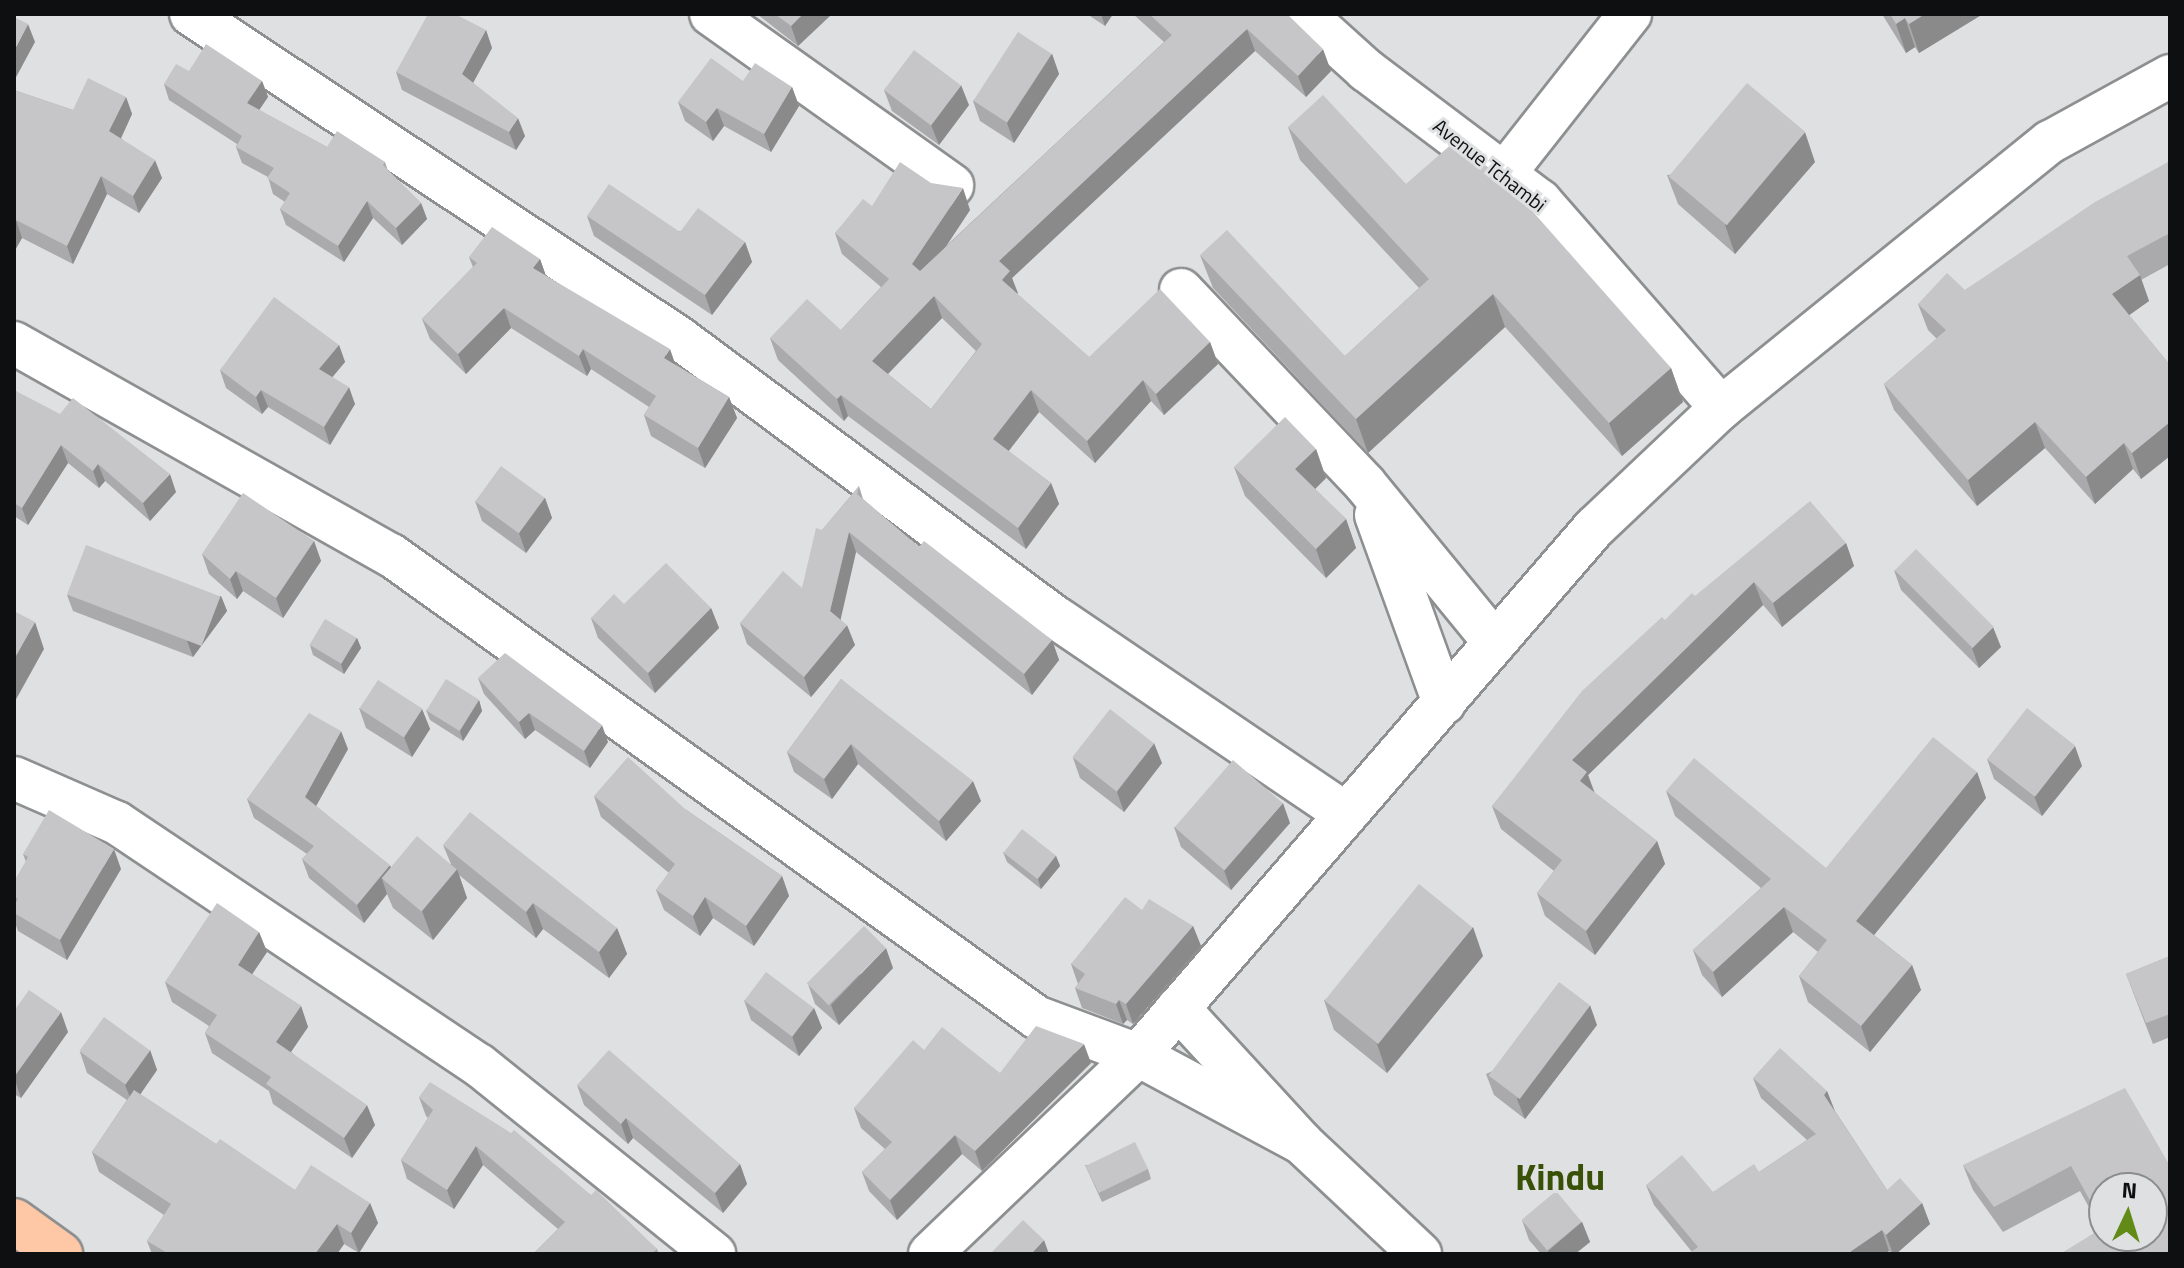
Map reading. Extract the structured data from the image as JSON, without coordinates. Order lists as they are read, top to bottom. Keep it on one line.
{"streets":{"street":["Avenue Tchambi"]},"districts":["Kindu"],"north":"top"}
